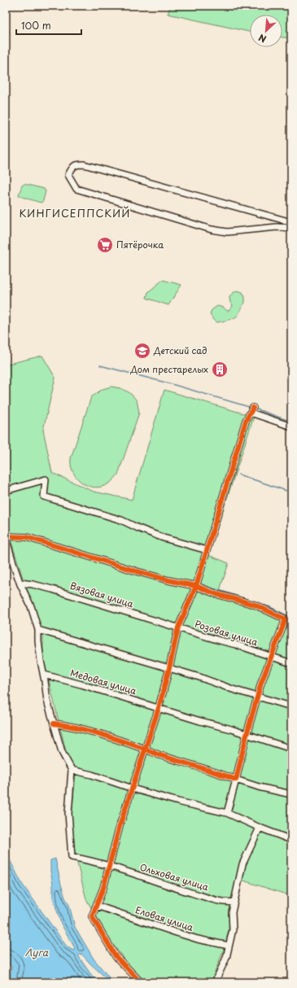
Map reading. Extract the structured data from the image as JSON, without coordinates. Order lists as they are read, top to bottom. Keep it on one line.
{"streets":{"street":["Вязовая улица","Розовая улица","Медовая улица","Ольховая улица","Еловая улица"]},"crossings":[["Вязовая улица","Розовая улица"]],"districts":["КИНГИСЕППСКИЙ"],"water":["Луга"],"places":{"supermarket":["Пятёрочка"],"school or university":["Детский сад"],"building":["Дом престарелых"]},"scale_bar":"100 m","north":"bottom left"}
